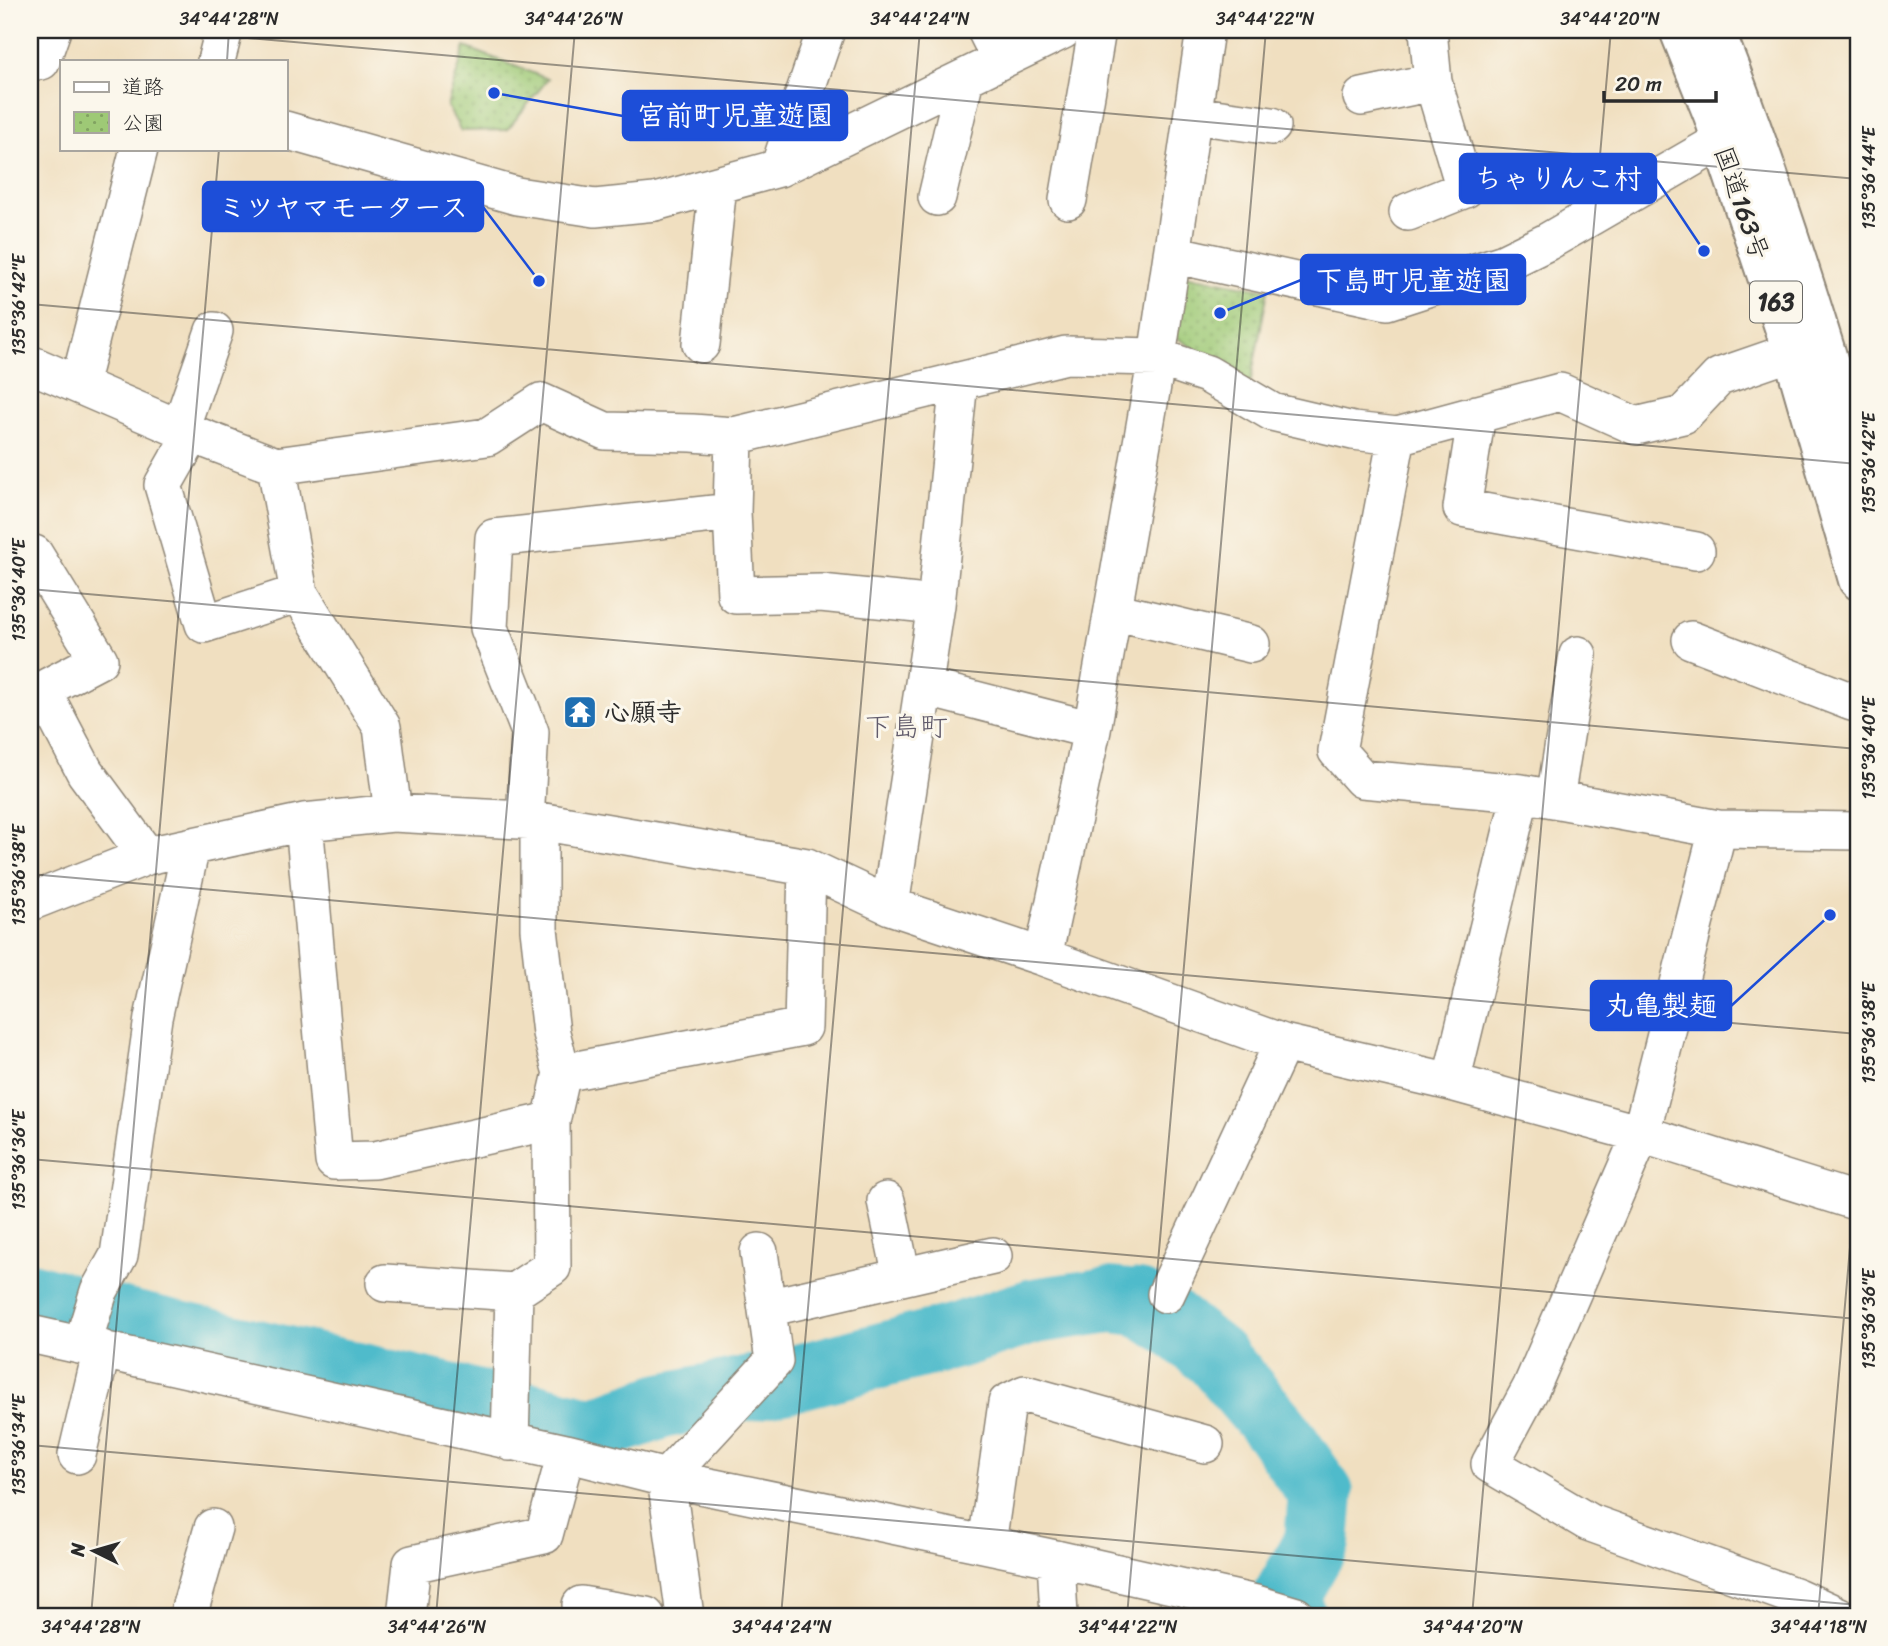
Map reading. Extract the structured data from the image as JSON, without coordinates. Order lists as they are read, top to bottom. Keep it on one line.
{"streets":{"highway":["国道163号","163"]},"districts":["下島町"],"places":{"other":["宮前町児童遊園","ちゃりんこ村","ミツヤマモータース","下島町児童遊園","丸亀製麺"],"temple":["心願寺"]},"legend":["道路","公園"],"scale_bar":"20 m","north":"left","coordinates":["34°44'28\"N","34°44'26\"N","34°44'24\"N","34°44'22\"N","34°44'20\"N","135°36'44\"E","135°36'42\"E","135°36'40\"E","135°36'38\"E","135°36'36\"E","135°36'34\"E","34°44'18\"N"]}
